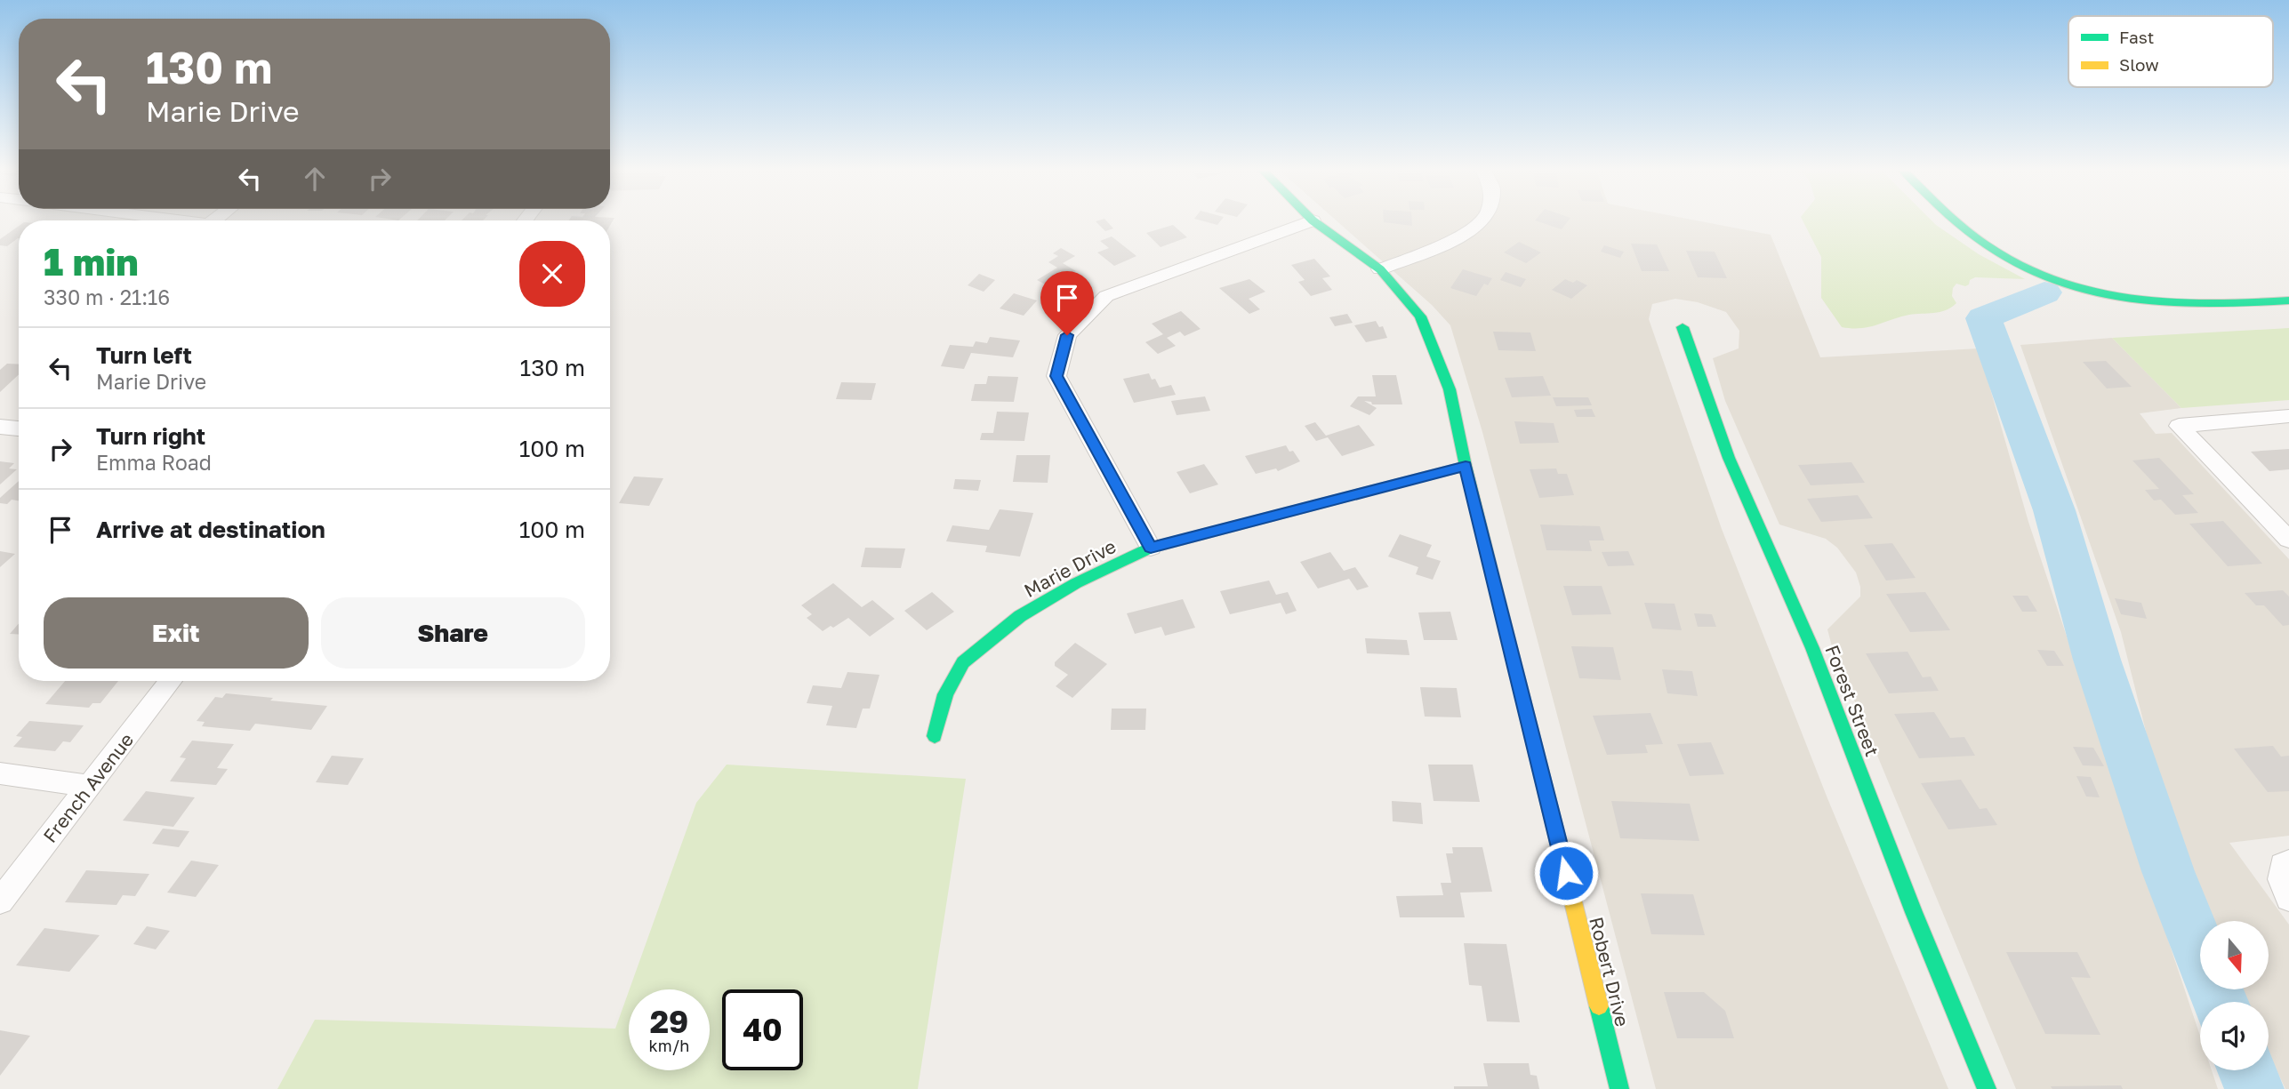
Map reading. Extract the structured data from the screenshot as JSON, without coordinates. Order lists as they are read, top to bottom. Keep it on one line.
{"streets":{"street":["Marie Drive","Forest Street","French Avenue","Robert Drive"]},"crossings":[["Marie Drive","Robert Drive"]],"legend":["Fast","Slow"],"north":"bottom","page":{"turn":["130 m","Marie Drive"],"heading":["1 min","330 m · 21:16"],"list":[{"name":"Turn left","note":"Marie Drive","value":"130 m"},{"name":"Turn right","note":"Emma Road","value":"100 m"},{"name":"Arrive at destination","value":"100 m"}],"buttons":["Exit","Share"],"speed":"29 km/h","limit":"40"}}
